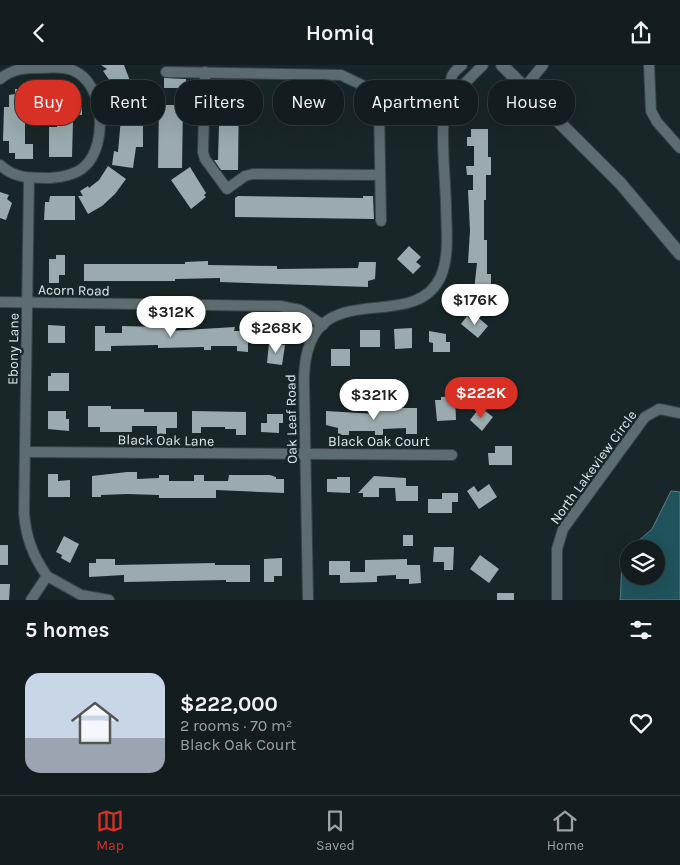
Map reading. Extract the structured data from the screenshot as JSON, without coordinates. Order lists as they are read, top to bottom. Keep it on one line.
{"streets":{"street":["Acorn Road","Ebony Lane","Oak Leaf Road","Black Oak Lane","Black Oak Court","North Lakeview Circle"]},"crossings":[["Acorn Road","Ebony Lane"],["Acorn Road","Oak Leaf Road"],["Ebony Lane","Black Oak Lane"],["Oak Leaf Road","Black Oak Lane"],["Oak Leaf Road","Black Oak Court"],["Black Oak Lane","Black Oak Court"]],"page":{"header":"Homiq","chip":["Buy","Rent","Filters","New","Apartment","House"],"price":["$176K","$312K","$268K","$222K","$321K"],"heading":"5 homes","list":[{"name":"$222,000","note":"2 rooms · 70 m² · Black Oak Court"}],"tabs":["Map","Saved","Home"]}}
